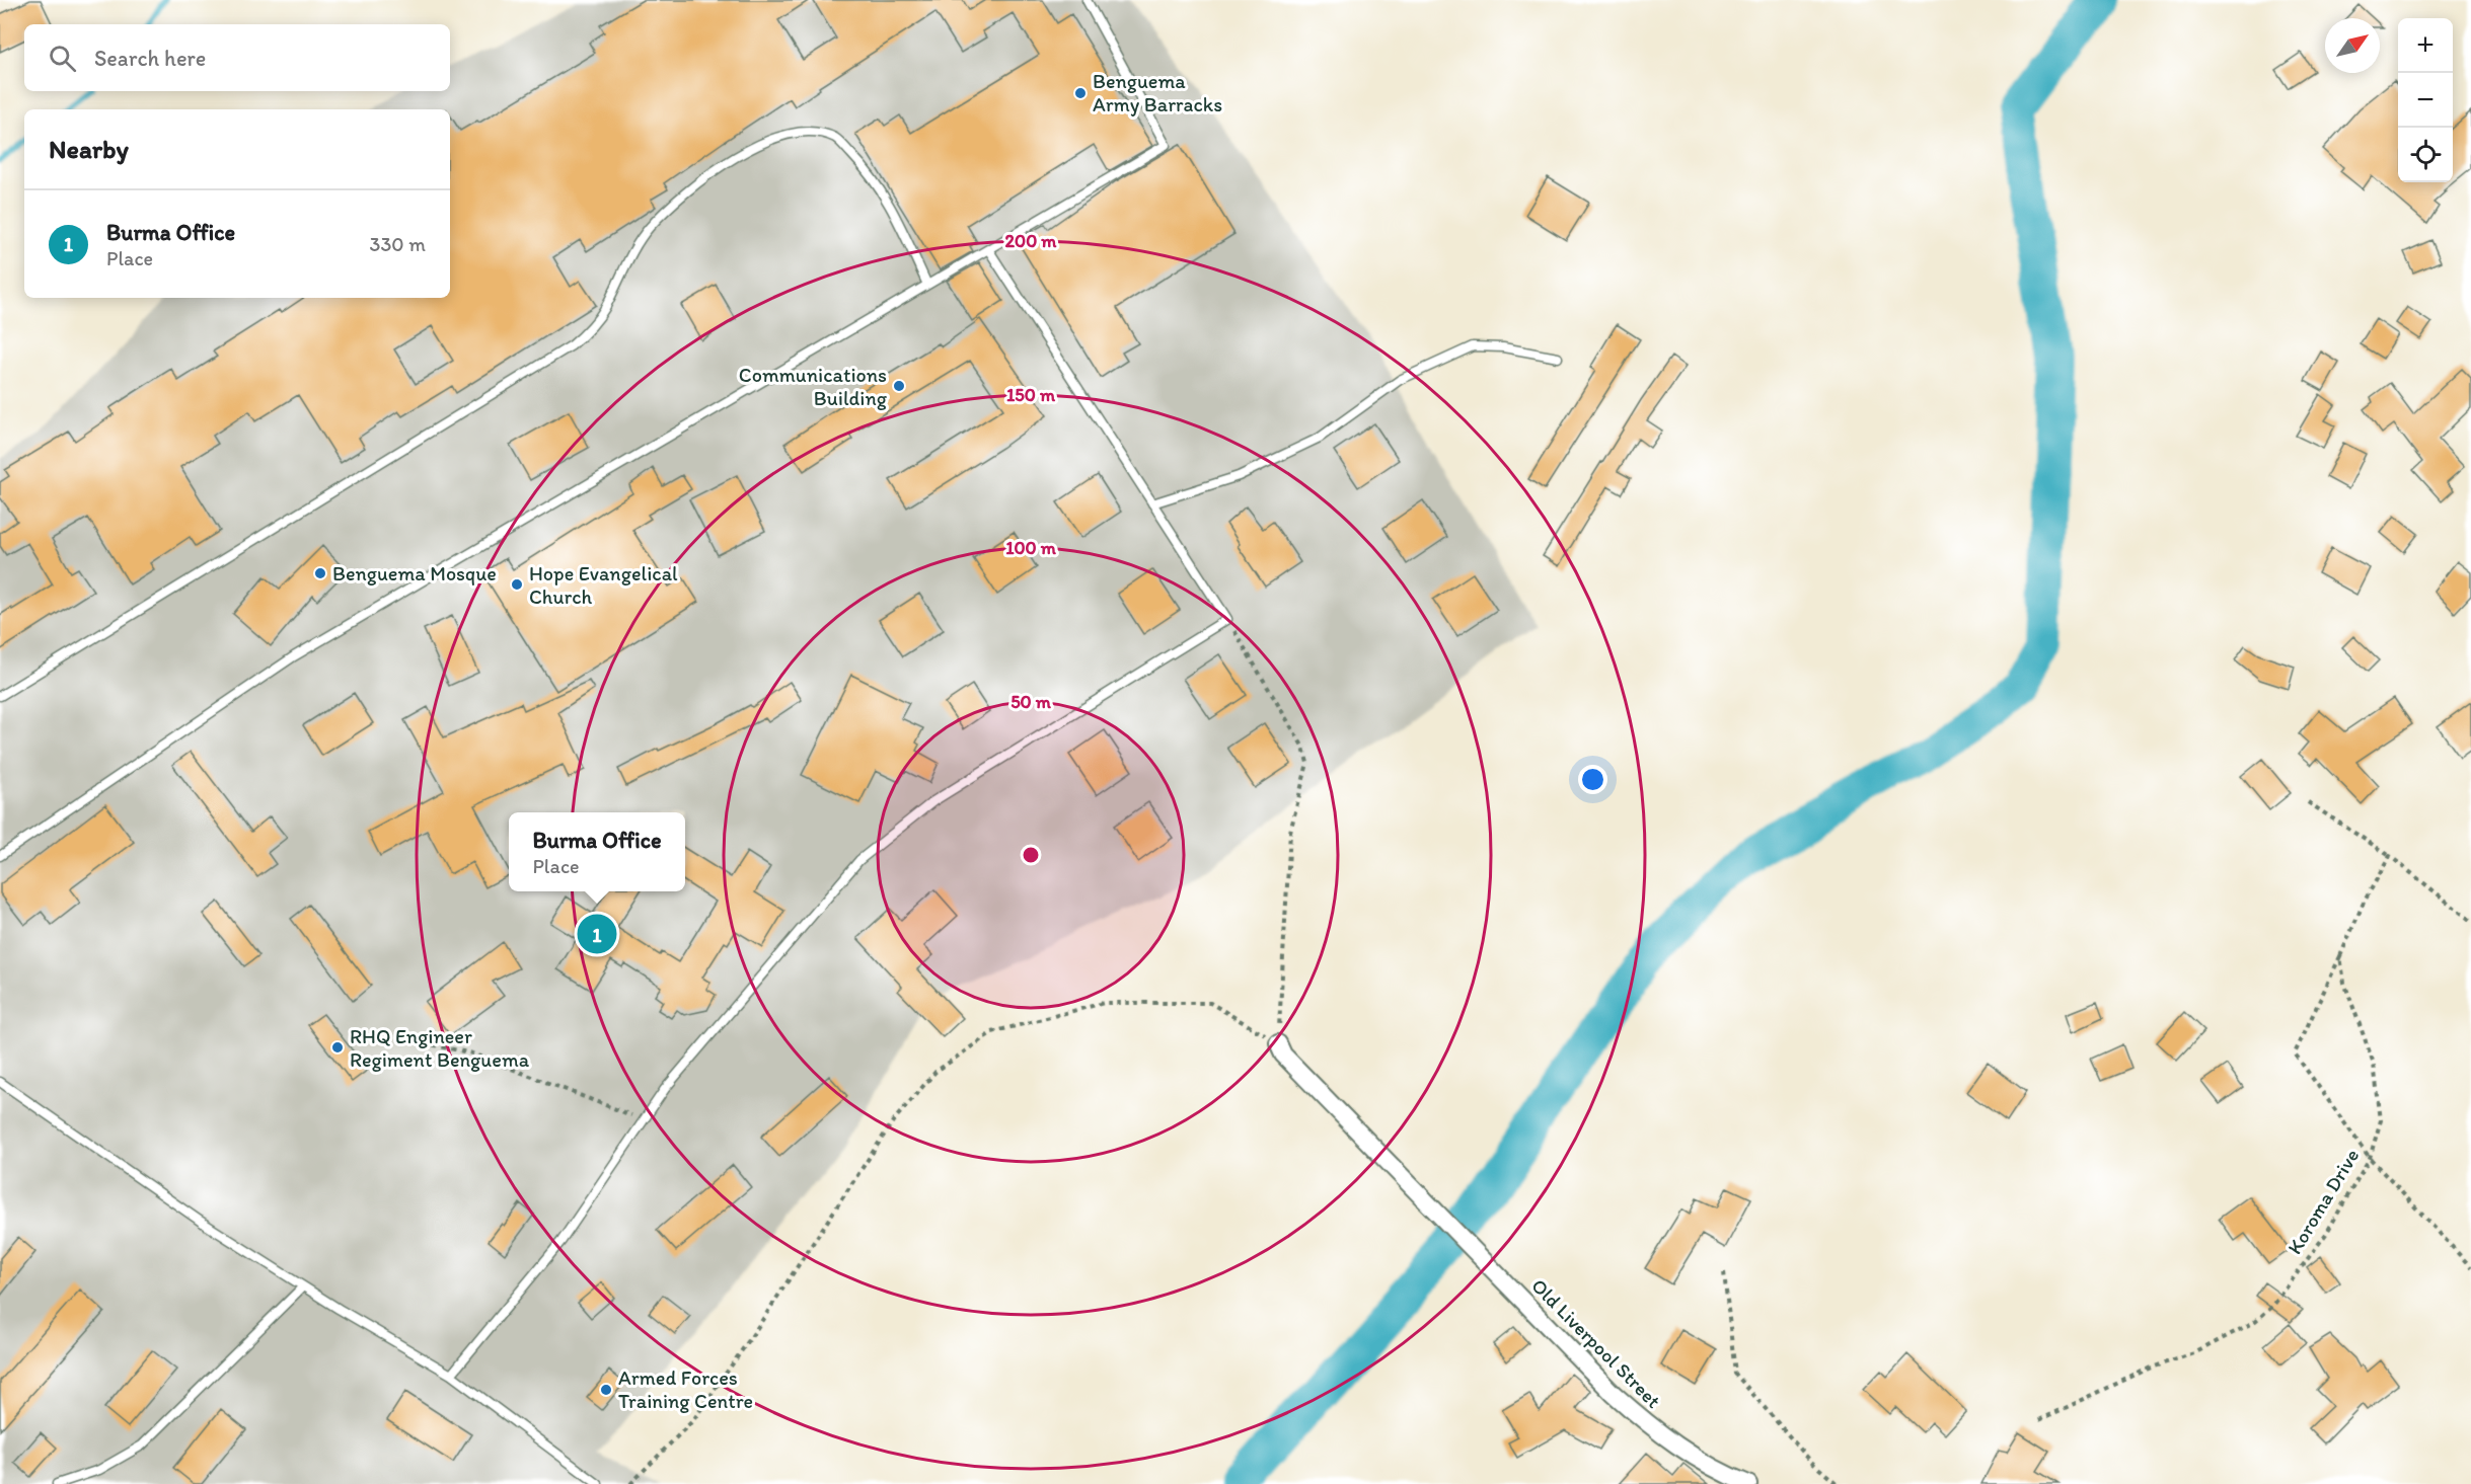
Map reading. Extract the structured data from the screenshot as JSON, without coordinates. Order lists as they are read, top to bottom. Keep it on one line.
{"streets":{"street":["Old Liverpool Street"],"path":["Koroma Drive"]},"places":["Benguema Army Barracks","Communications Building","Benguema Mosque","Hope Evangelical Church","RHQ Engineer Regiment Benguema","Armed Forces Training Centre"],"north":"top right","page":{"map_buttons":["+","−"],"search":"Search here","heading":"Nearby","list":[{"mark":"1","name":"Burma Office","note":"Place","value":"330 m"}],"popup":["Burma Office","Place"],"pins":"1"},"rings":["200 m","150 m","100 m","50 m"]}
